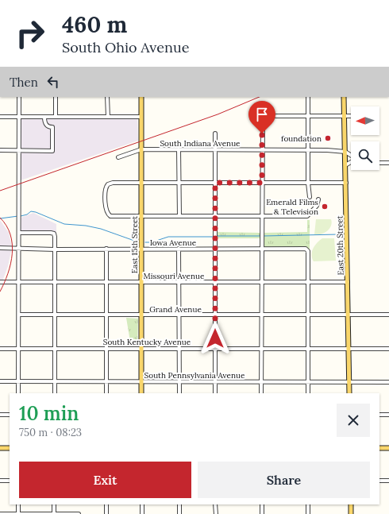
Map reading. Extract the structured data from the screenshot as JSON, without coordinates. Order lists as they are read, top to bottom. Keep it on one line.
{"streets":{"main road":["East 15th Street","East 20th Street"],"street":["South Indiana Avenue","Iowa Avenue","Missouri Avenue","Grand Avenue","South Kentucky Avenue","South Pennsylvania Avenue"]},"crossings":[["South Indiana Avenue","East 15th Street"],["South Indiana Avenue","East 20th Street"],["Iowa Avenue","East 15th Street"],["Iowa Avenue","Missouri Avenue"],["East 15th Street","Missouri Avenue"],["East 15th Street","Grand Avenue"],["East 15th Street","South Kentucky Avenue"],["East 15th Street","South Pennsylvania Avenue"],["East 20th Street","Missouri Avenue"],["East 20th Street","Grand Avenue"],["East 20th Street","South Kentucky Avenue"],["East 20th Street","South Pennsylvania Avenue"]],"places":["foundation","Emerald Films & Television"],"north":"left","page":{"turn":["460 m","South Ohio Avenue"],"then":"Then","heading":["10 min","750 m · 08:23"],"buttons":["Exit","Share"]}}
